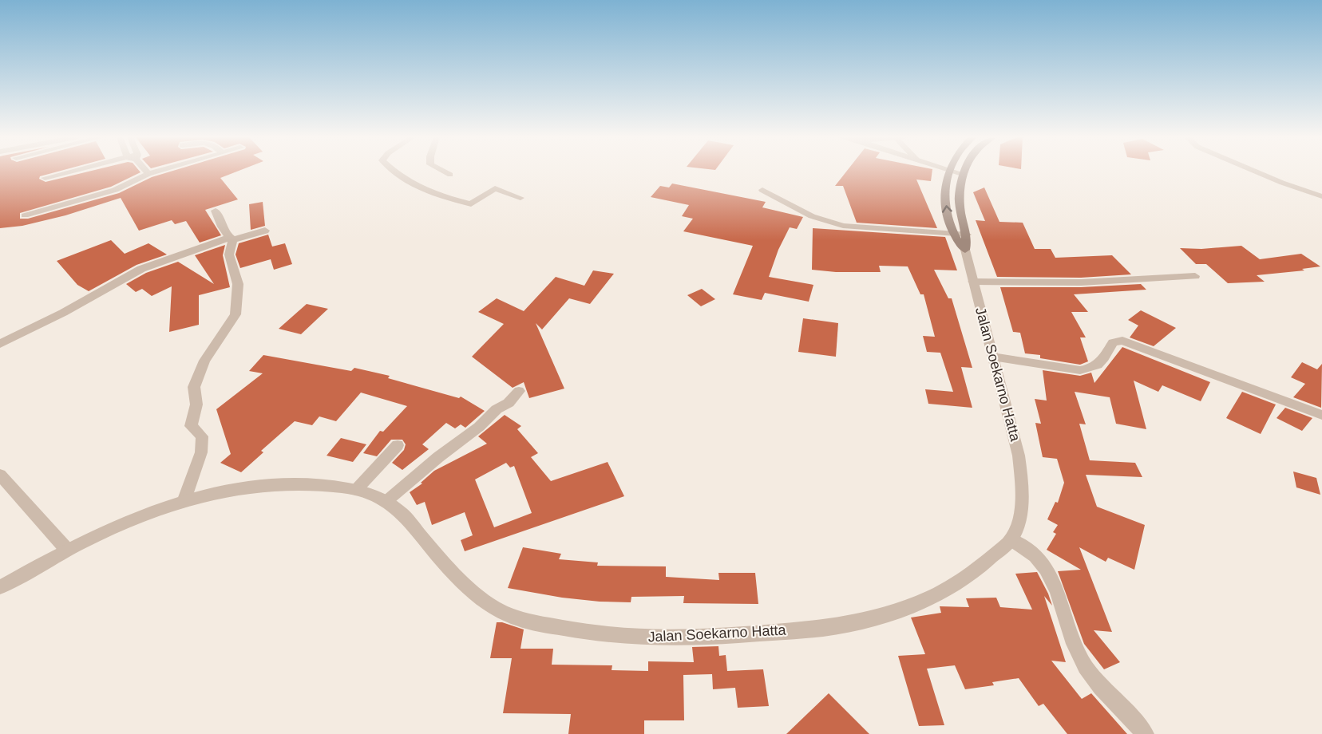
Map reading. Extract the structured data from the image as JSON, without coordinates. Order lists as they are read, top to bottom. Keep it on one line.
{"streets":{"main road":["Jalan Soekarno Hatta"]}}
